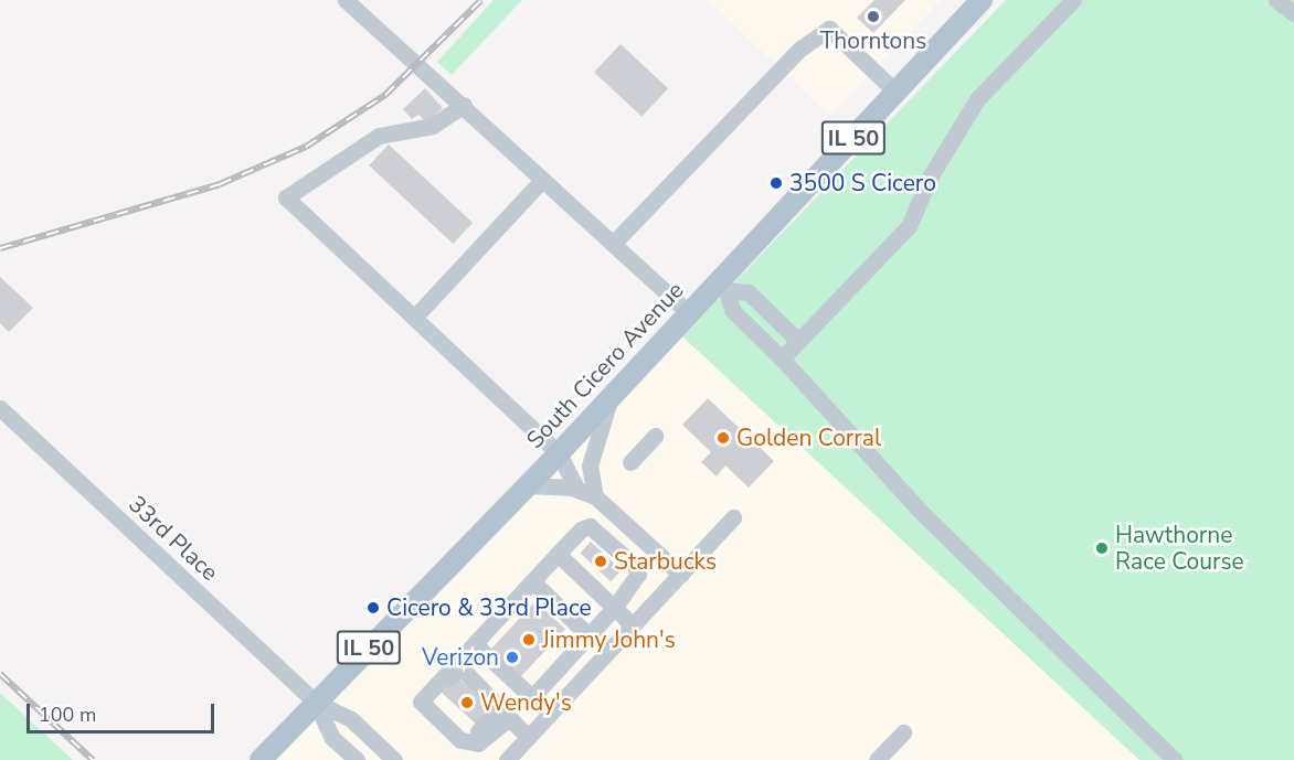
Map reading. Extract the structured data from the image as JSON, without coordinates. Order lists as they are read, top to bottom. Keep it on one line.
{"streets":{"main road":["IL 50","South Cicero Avenue"],"lane":["33rd Place"]},"crossings":[["South Cicero Avenue","33rd Place"]],"places":["Thorntons","3500 S Cicero","Golden Corral","Hawthorne Race Course","Starbucks","Cicero & 33rd Place","Jimmy John's","Verizon","Wendy's"],"scale_bar":"100 m"}
